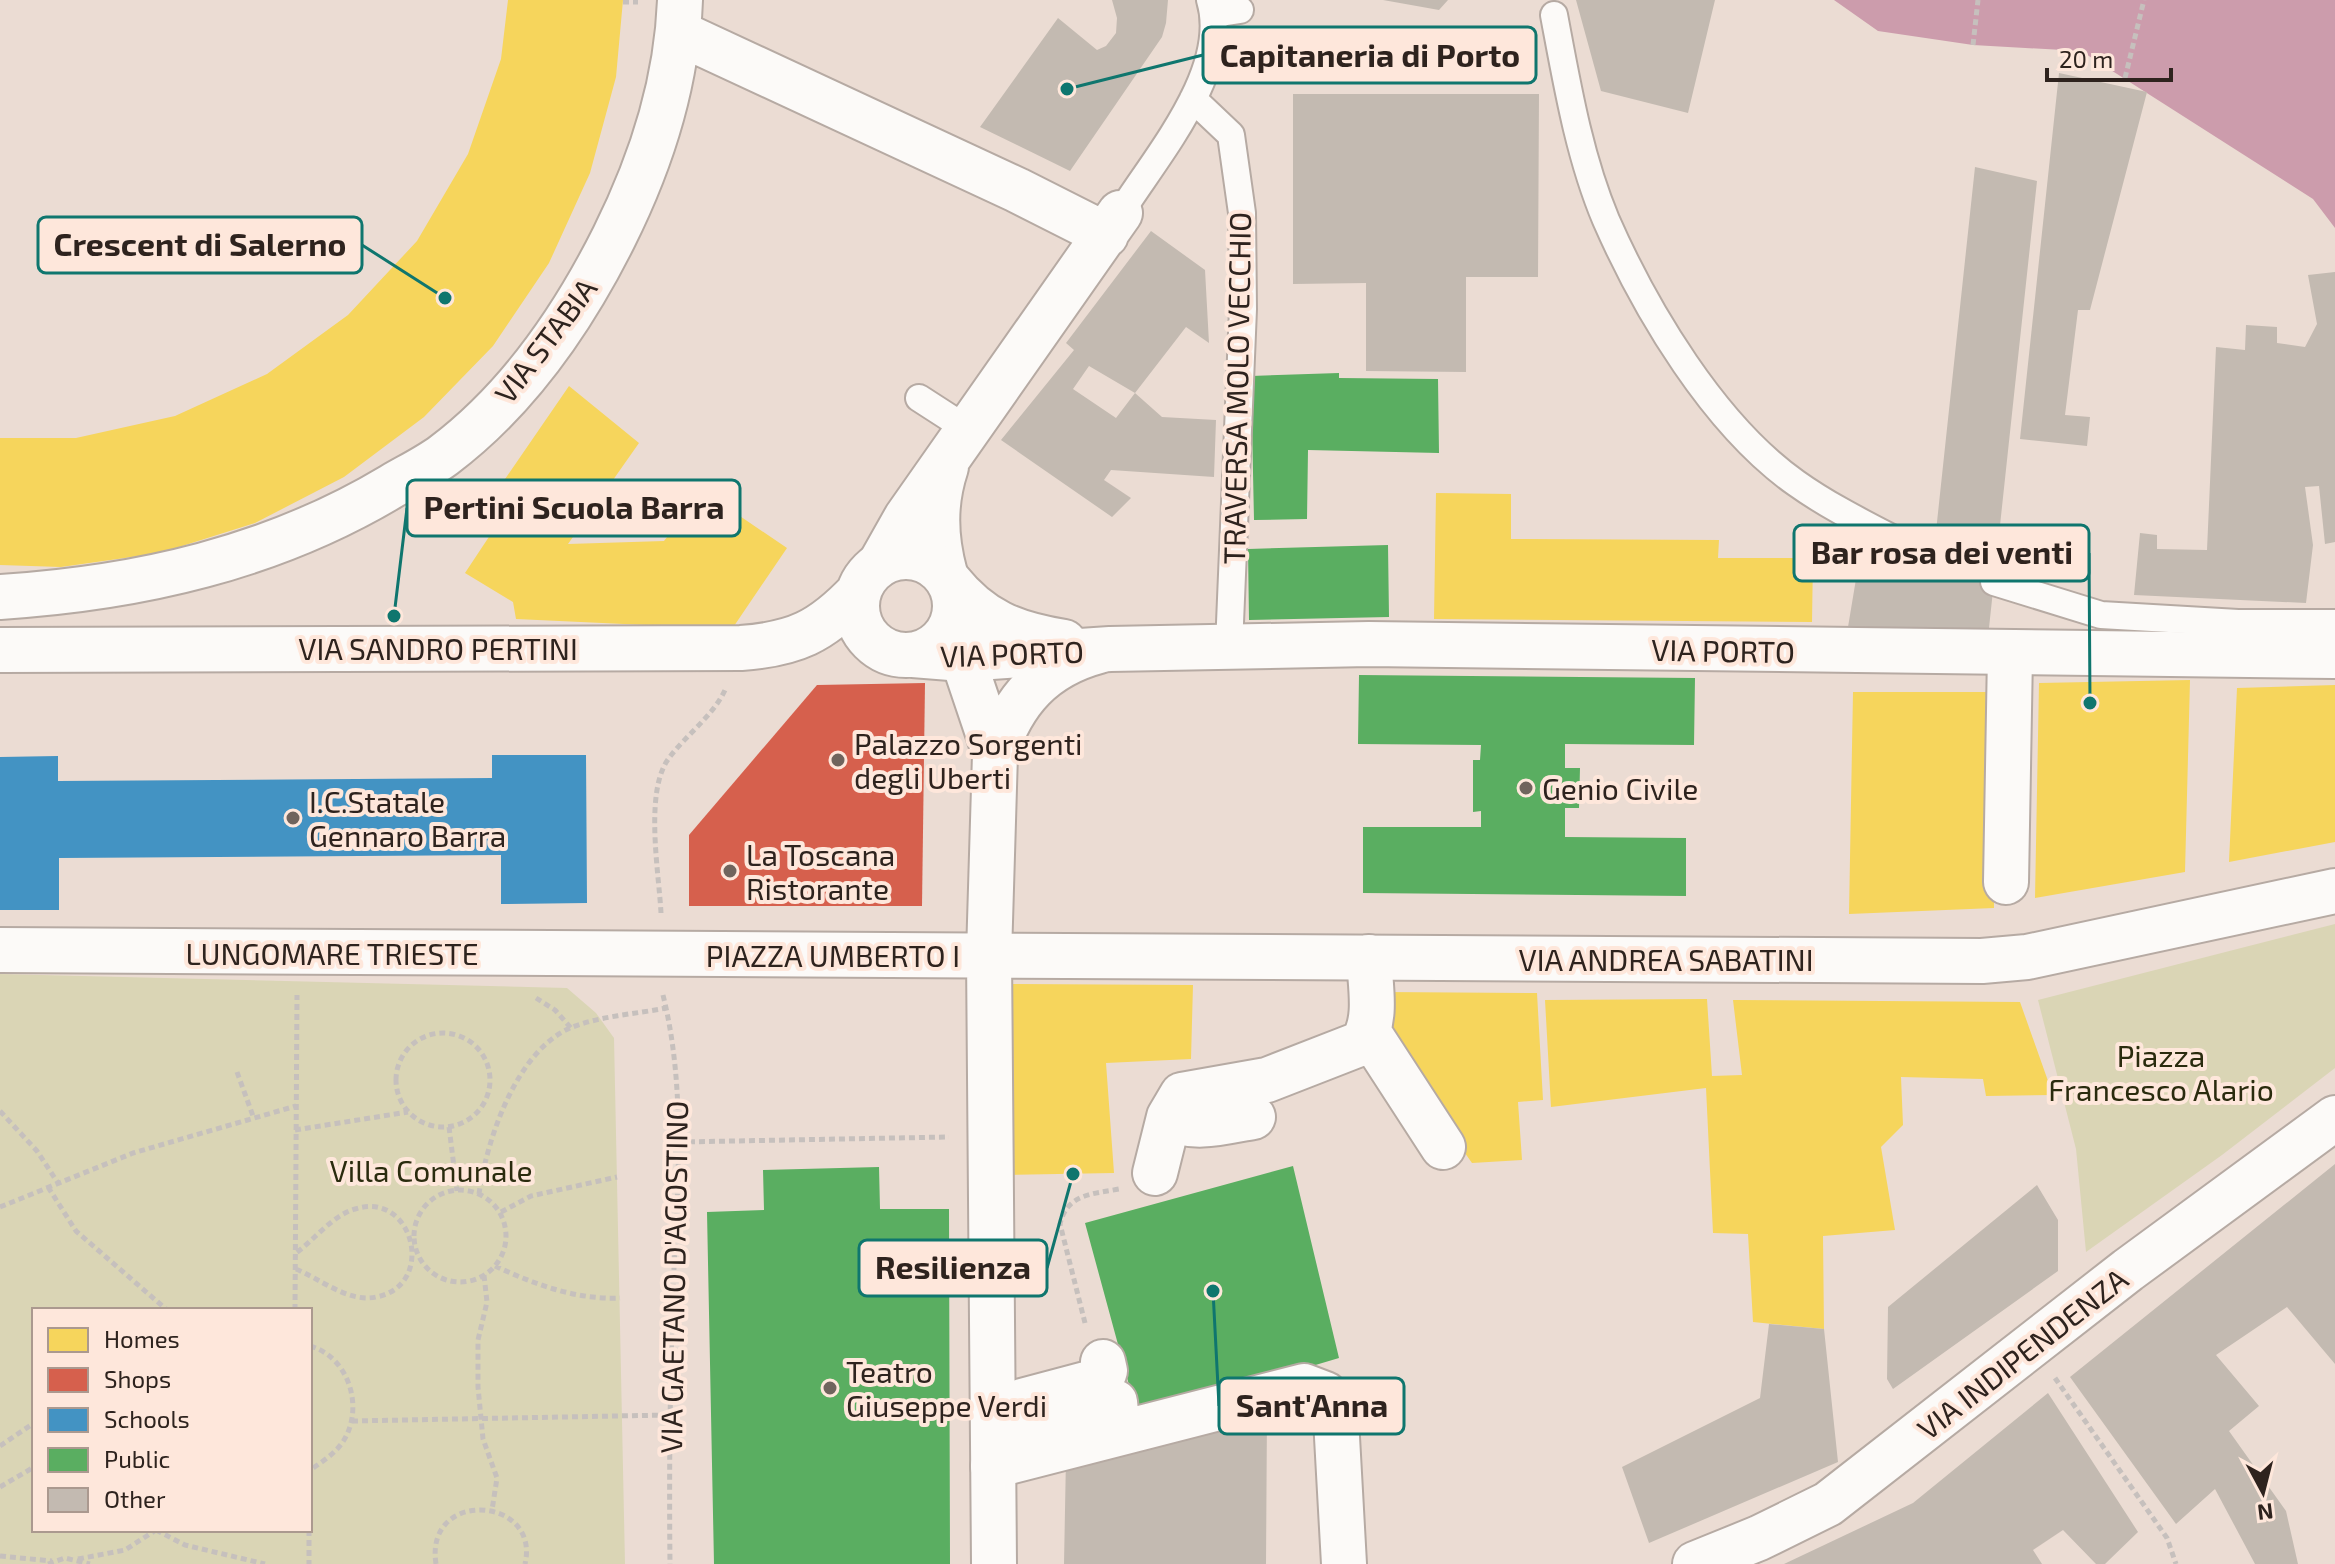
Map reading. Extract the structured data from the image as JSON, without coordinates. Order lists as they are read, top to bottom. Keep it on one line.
{"streets":{"main road":["VIA STABIA","VIA SANDRO PERTINI","VIA PORTO","LUNGOMARE TRIESTE","PIAZZA UMBERTO I","VIA ANDREA SABATINI","VIA INDIPENDENZA"],"lane":["TRAVERSA MOLO VECCHIO"],"path":["VIA GAETANO D'AGOSTINO"]},"crossings":[["VIA STABIA","VIA SANDRO PERTINI"],["TRAVERSA MOLO VECCHIO","VIA PORTO"],["VIA SANDRO PERTINI","VIA PORTO"],["LUNGOMARE TRIESTE","PIAZZA UMBERTO I"],["LUNGOMARE TRIESTE","VIA GAETANO D'AGOSTINO"],["PIAZZA UMBERTO I","VIA ANDREA SABATINI"],["PIAZZA UMBERTO I","VIA GAETANO D'AGOSTINO"]],"parks":["Piazza Francesco Alario","Villa Comunale"],"places":["Capitaneria di Porto","Crescent di Salerno","Pertini Scuola Barra","Bar rosa dei venti","Palazzo Sorgenti degli Uberti","Genio Civile","I.C.Statale Gennaro Barra","La Toscana Ristorante","Resilienza","Sant'Anna","Teatro Giuseppe Verdi"],"legend":["Homes","Shops","Schools","Public","Other"],"scale_bar":"20 m","north":"bottom"}
